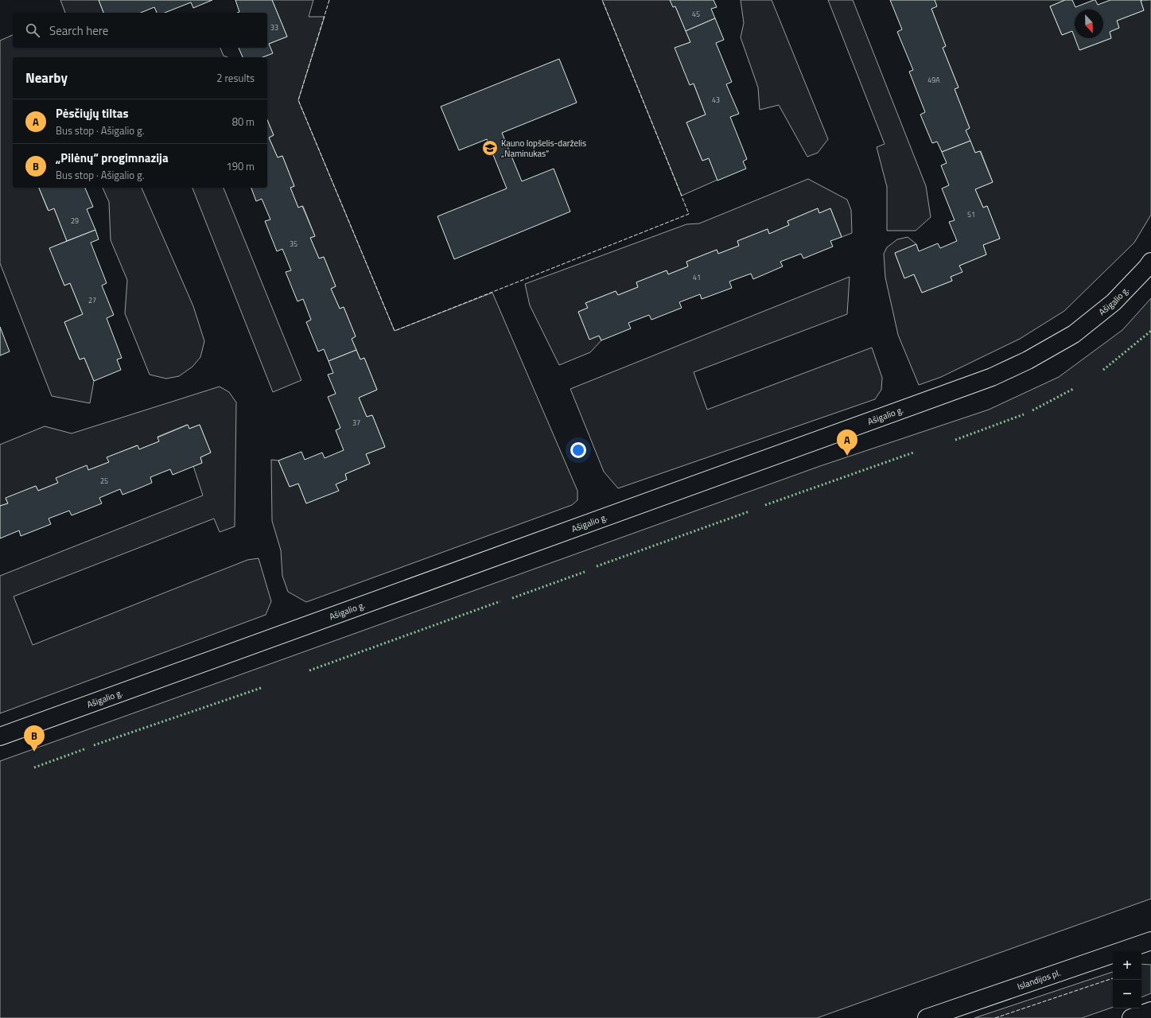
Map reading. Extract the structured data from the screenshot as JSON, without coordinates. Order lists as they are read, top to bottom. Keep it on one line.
{"streets":{"main road":["Ašigalio g.","Islandijos pl."]},"places":{"school or university":["Kauno lopšelis-darželis „Naminukas“"]},"house_numbers":["45","33","49A","43","51","29","35","41","27","37","25"],"north":"bottom","page":{"search":"Search here","heading":["Nearby","2 results"],"list":[{"mark":"A","name":"Pėsčiųjų tiltas","note":"Bus stop · Ašigalio g.","value":"80 m"},{"mark":"B","name":"„Pilėnų“ progimnazija","note":"Bus stop · Ašigalio g.","value":"190 m"}],"pins":["A","B"],"map_buttons":["+","−"]}}
